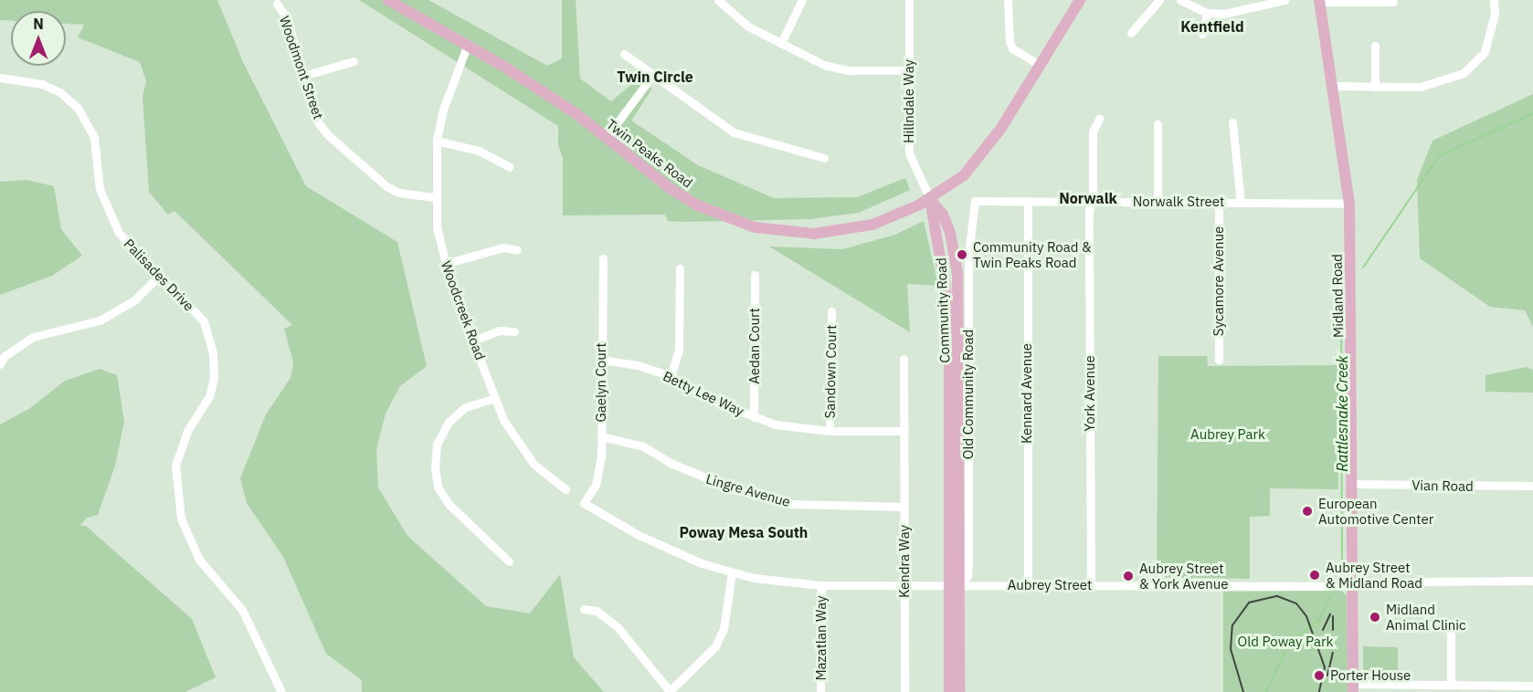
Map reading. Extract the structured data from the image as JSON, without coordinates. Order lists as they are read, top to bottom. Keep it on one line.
{"streets":{"main road":["Twin Peaks Road","Midland Road","Community Road"],"street":["Woodmont Street","Hillndale Way","Norwalk Street","Palisades Drive","Sycamore Avenue","Woodcreek Road","Aedan Court","Sandown Court","Gaelyn Court","Betty Lee Way","Kennard Avenue","York Avenue","Old Community Road","Vian Road","Lingre Avenue","Kendra Way","Aubrey Street","Mazatlan Way"]},"crossings":[["Woodmont Street","Woodcreek Road"],["Hillndale Way","Twin Peaks Road"],["Hillndale Way","Community Road"],["Twin Peaks Road","Woodcreek Road"],["Twin Peaks Road","Community Road"],["Norwalk Street","Sycamore Avenue"],["Norwalk Street","Midland Road"],["Norwalk Street","Kennard Avenue"],["Norwalk Street","York Avenue"],["Norwalk Street","Old Community Road"],["Midland Road","Vian Road"],["Midland Road","Aubrey Street"],["Community Road","Old Community Road"],["Community Road","Aubrey Street"],["Aedan Court","Betty Lee Way"],["Sandown Court","Betty Lee Way"],["Gaelyn Court","Betty Lee Way"],["Gaelyn Court","Lingre Avenue"],["Gaelyn Court","Aubrey Street"],["Betty Lee Way","Kendra Way"],["Kennard Avenue","Aubrey Street"],["York Avenue","Aubrey Street"],["Old Community Road","Aubrey Street"],["Lingre Avenue","Kendra Way"],["Kendra Way","Aubrey Street"],["Aubrey Street","Mazatlan Way"]],"districts":["Kentfield","Twin Circle","Norwalk","Poway Mesa South"],"water":["Rattlesnake Creek"],"parks":["Aubrey Park","Old Poway Park"],"places":["Community Road & Twin Peaks Road","European Automotive Center","Aubrey Street & Midland Road","Aubrey Street & York Avenue","Midland Animal Clinic","Porter House"],"north":"top"}
